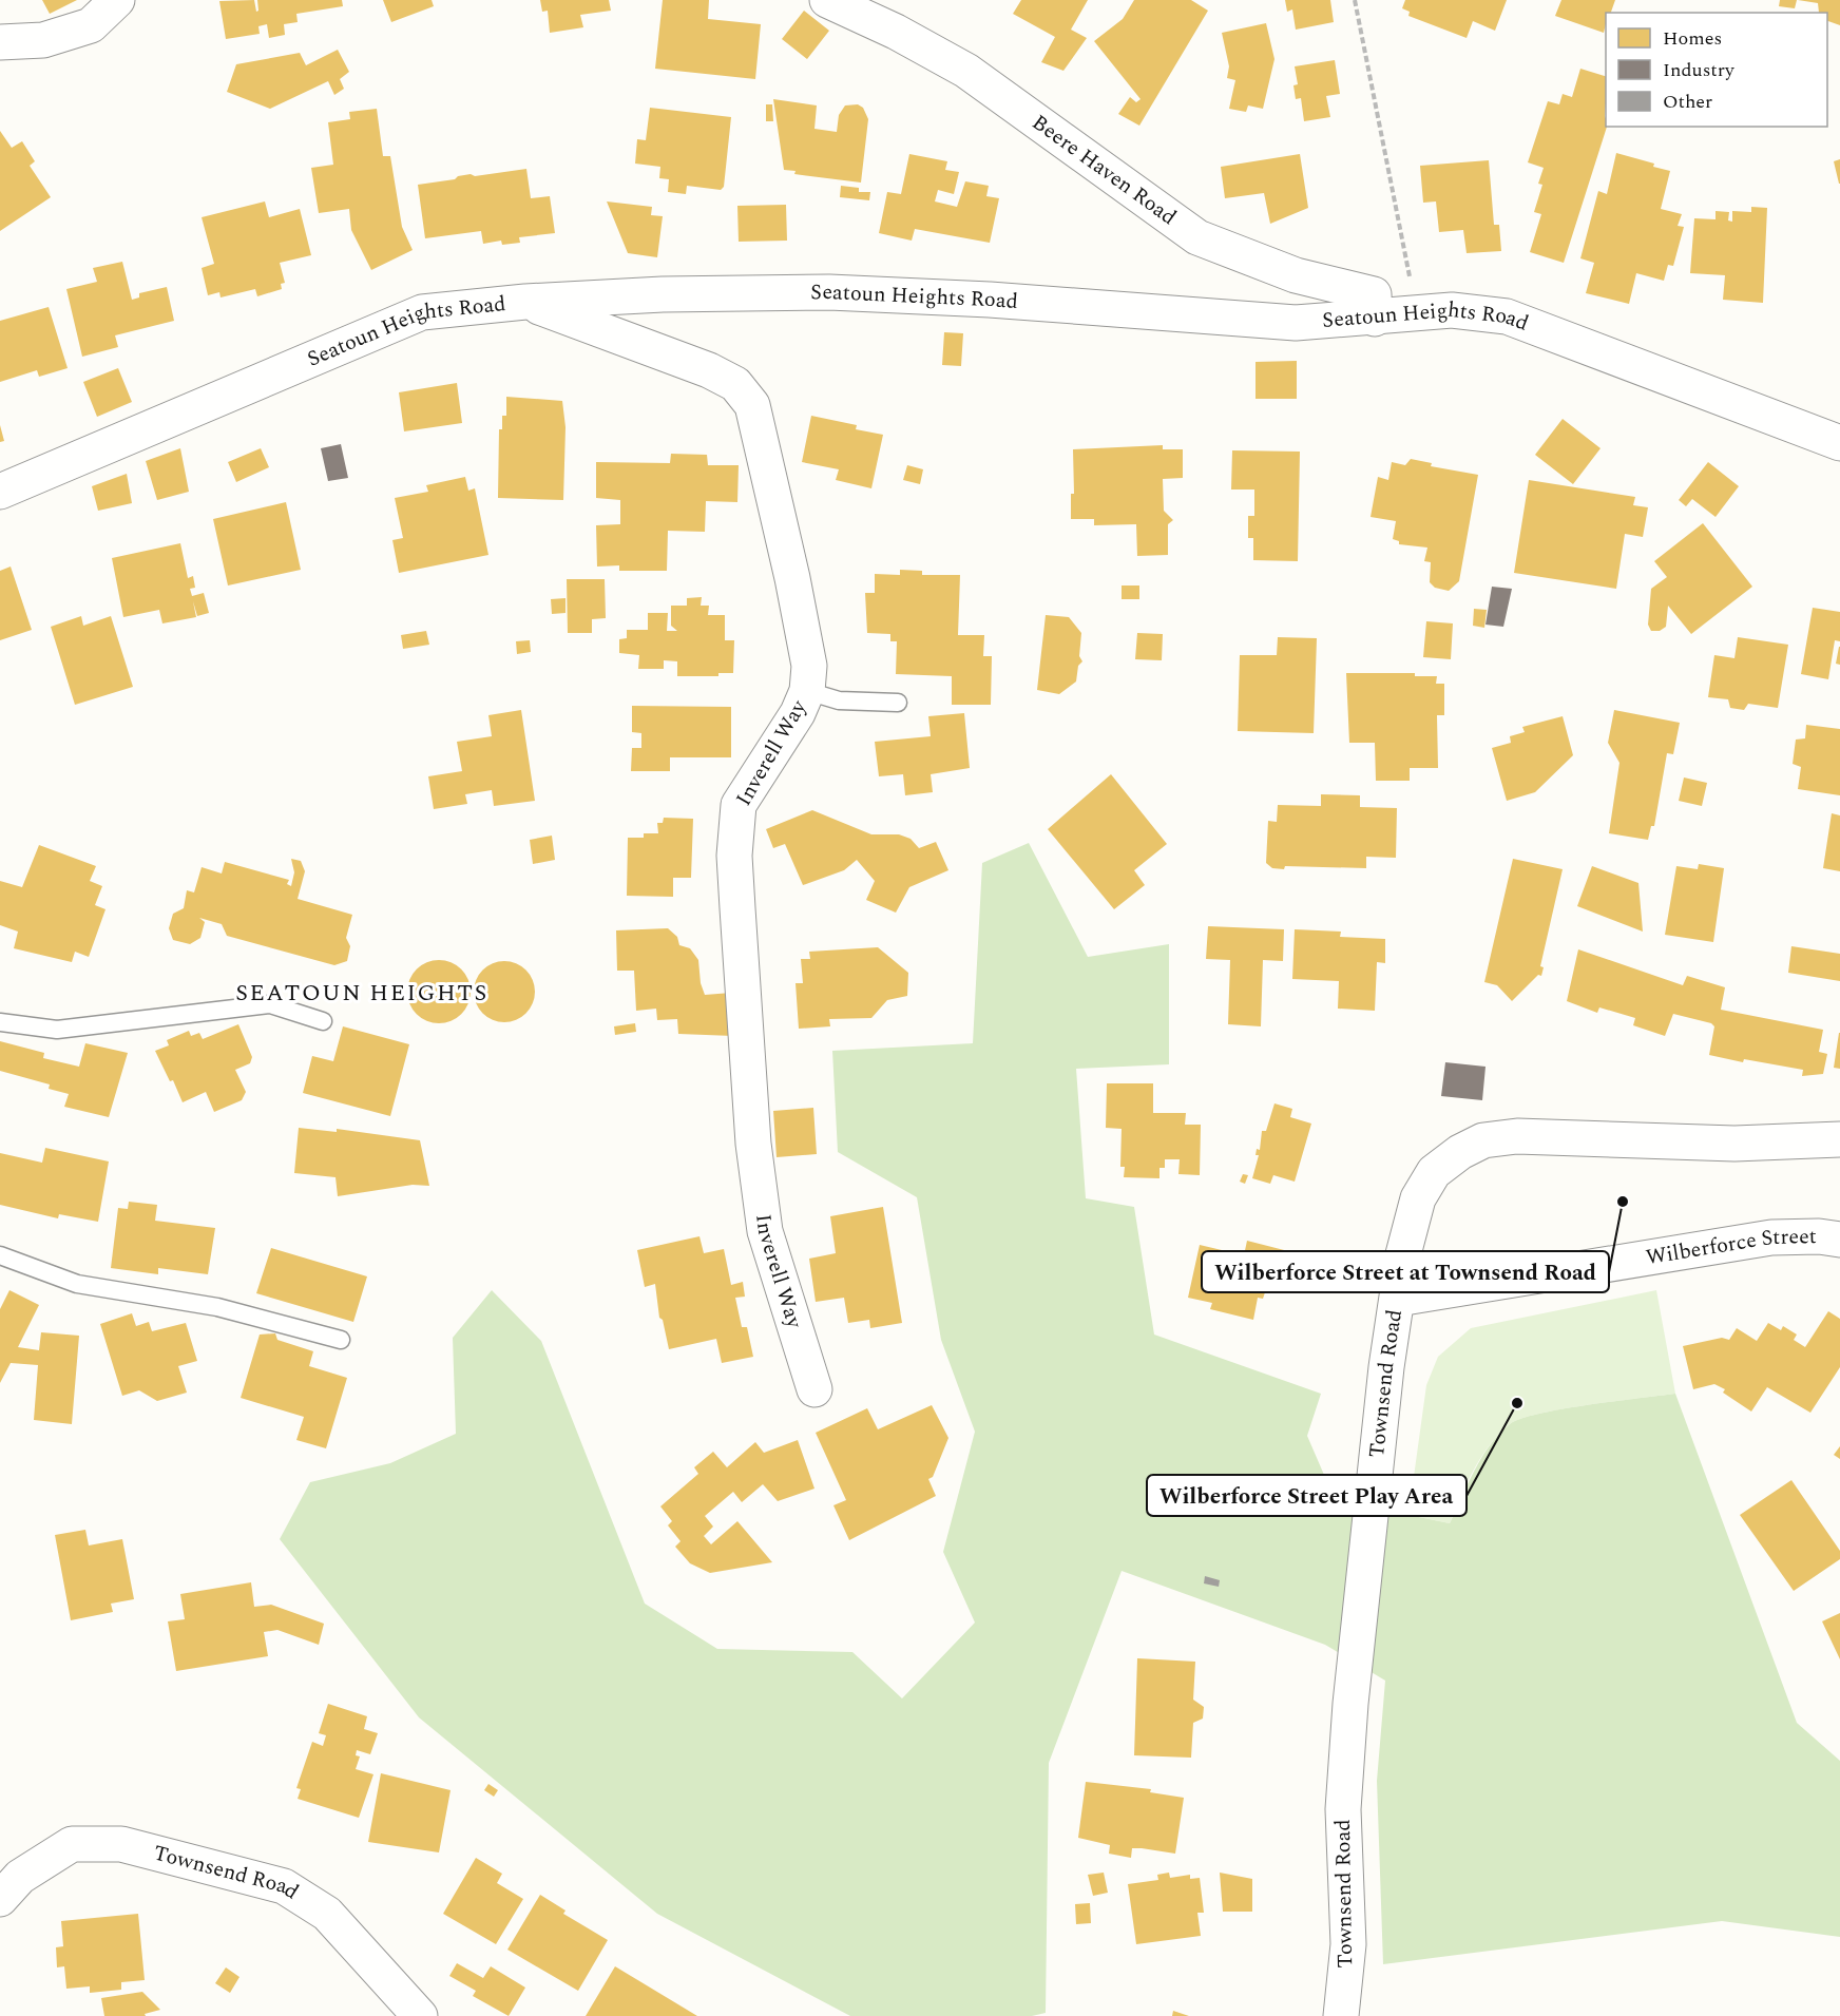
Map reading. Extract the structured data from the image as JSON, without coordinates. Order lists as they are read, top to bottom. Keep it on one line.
{"streets":{"street":["Beere Haven Road","Seatoun Heights Road","Inverell Way","Wilberforce Street","Townsend Road"]},"crossings":[["Beere Haven Road","Seatoun Heights Road"],["Seatoun Heights Road","Inverell Way"],["Wilberforce Street","Townsend Road"]],"districts":["SEATOUN HEIGHTS"],"places":["Wilberforce Street at Townsend Road","Wilberforce Street Play Area"],"legend":["Homes","Industry","Other"]}
